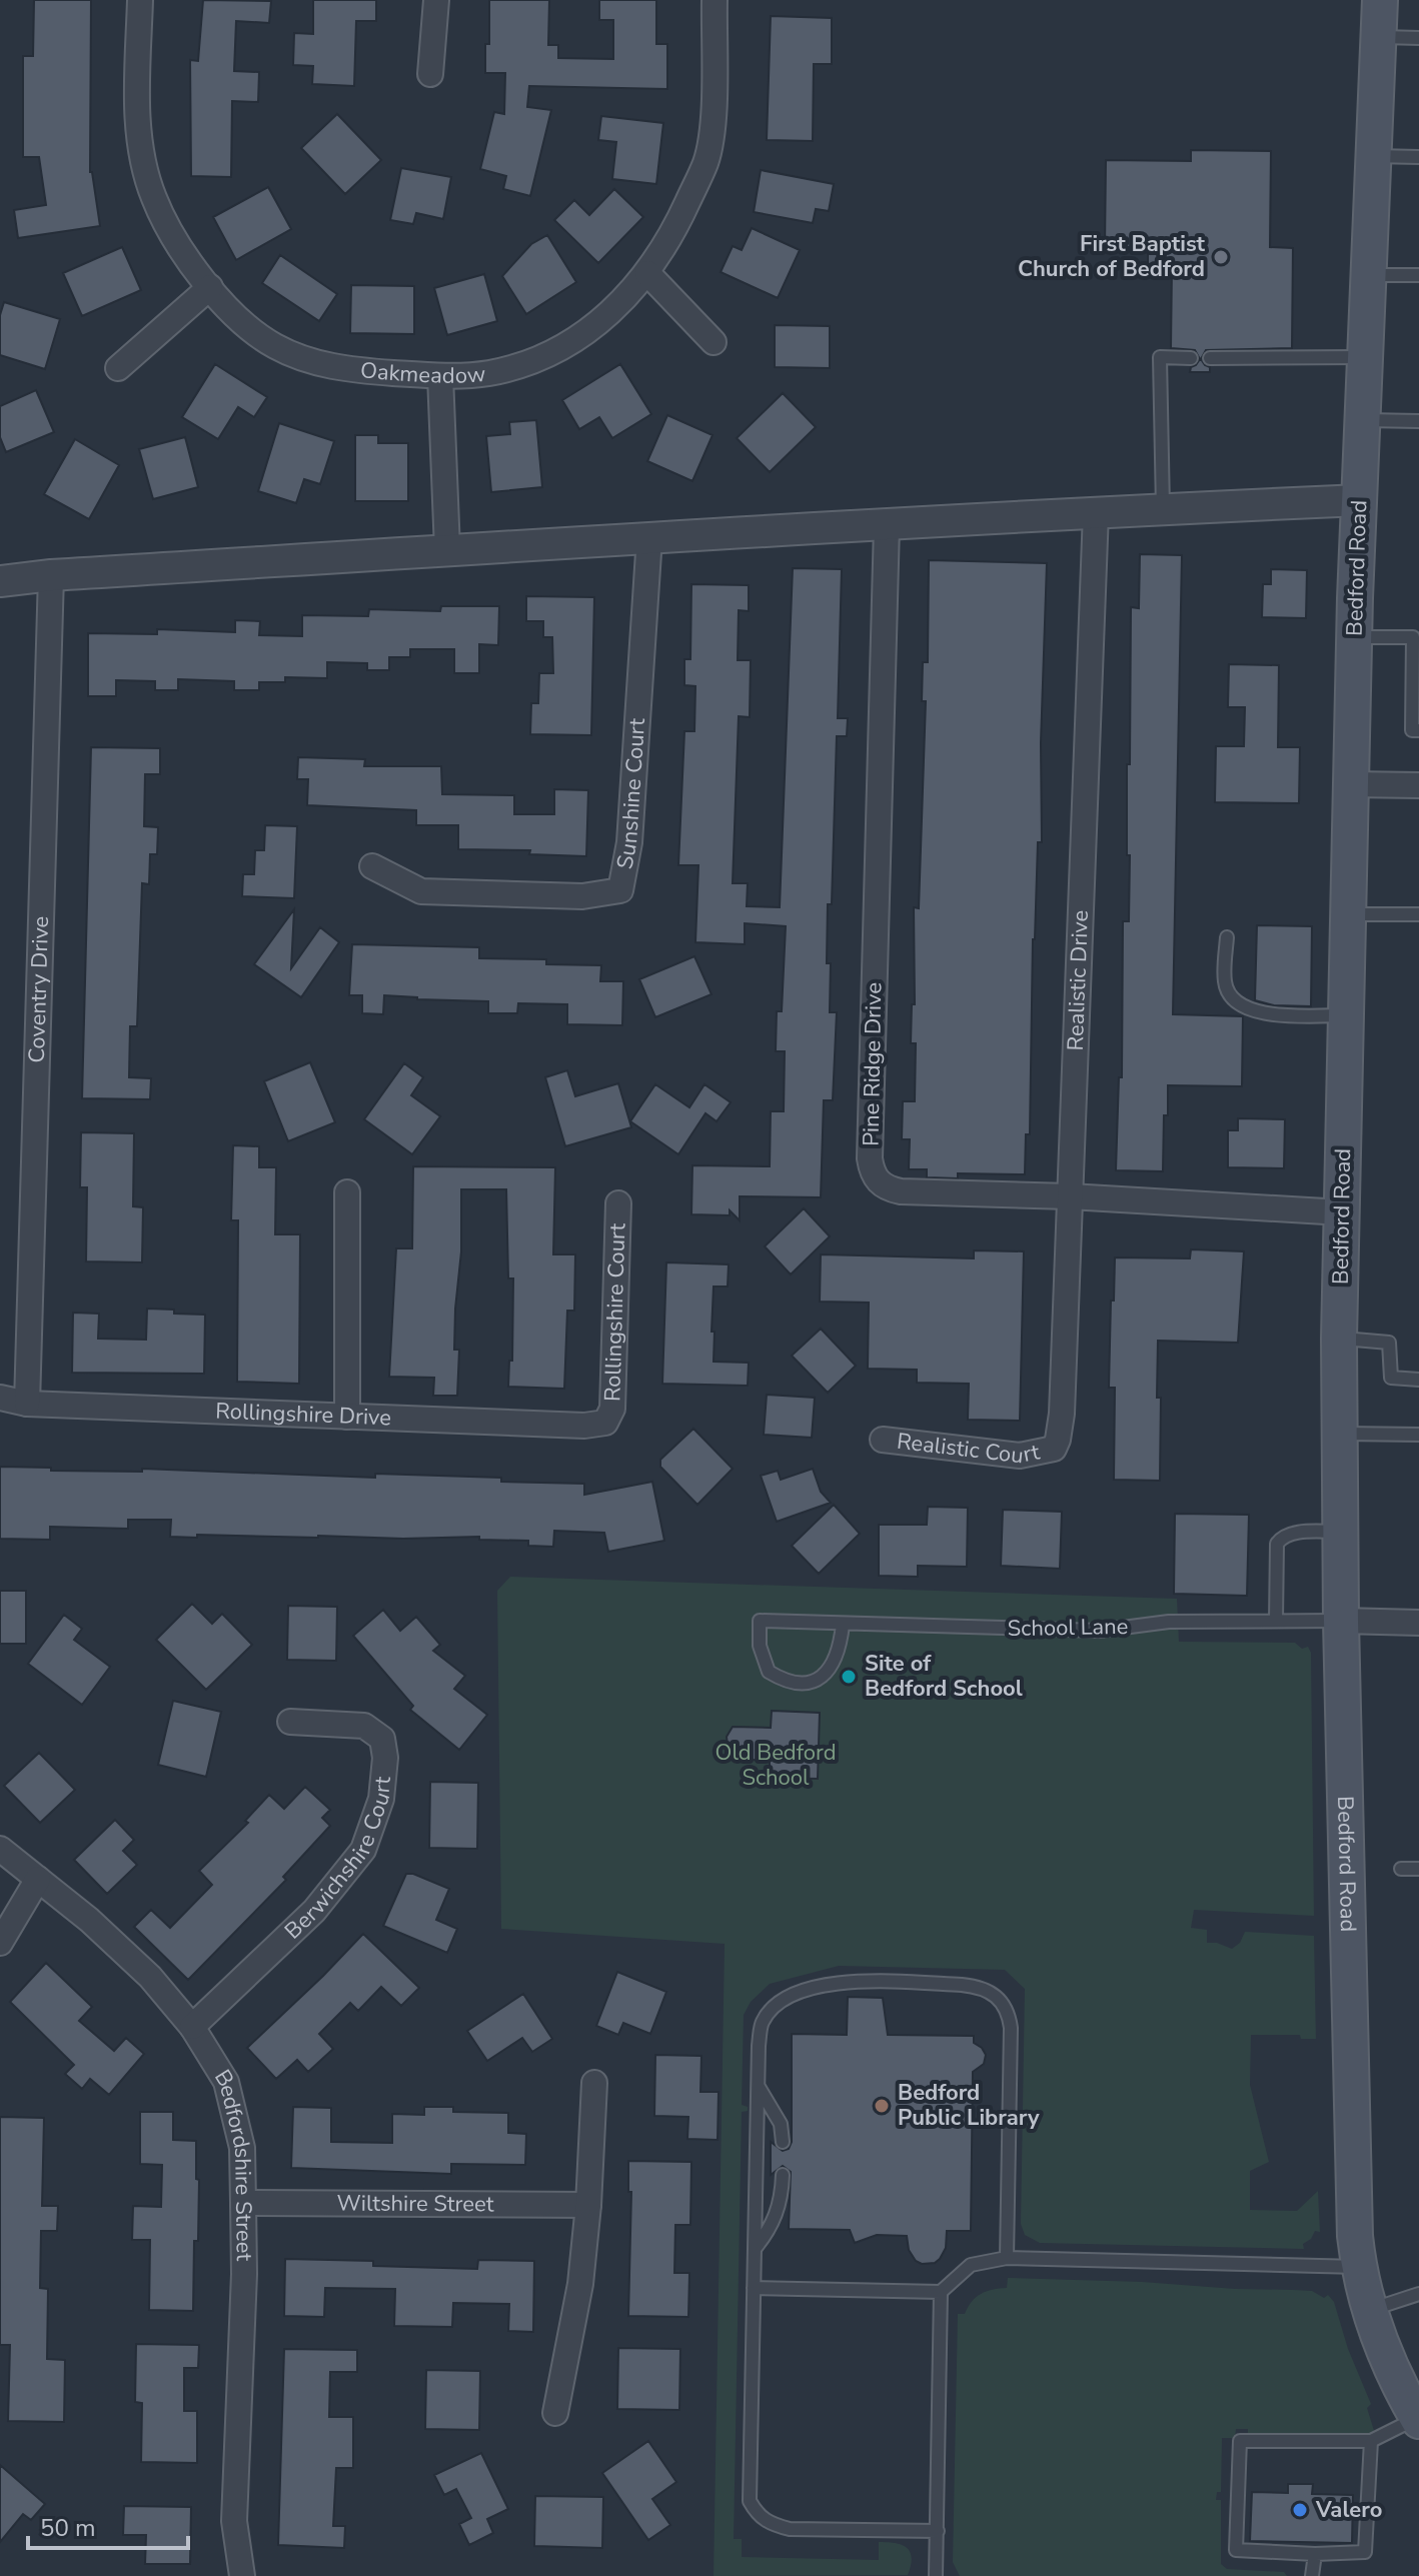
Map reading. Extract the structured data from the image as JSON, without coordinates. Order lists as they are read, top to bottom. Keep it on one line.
{"streets":{"main road":["Bedford Road"],"street":["Oakmeadow","Sunshine Court","Realistic Drive","Coventry Drive","Pine Ridge Drive","Rollingshire Court","Rollingshire Drive","Realistic Court","Berwichshire Court","Bedfordshire Street","Wiltshire Street"],"lane":["School Lane"]},"crossings":[["Bedford Road","Pine Ridge Drive"],["Bedford Road","School Lane"],["Realistic Drive","Pine Ridge Drive"],["Realistic Drive","Realistic Court"],["Coventry Drive","Rollingshire Drive"],["Rollingshire Court","Rollingshire Drive"],["Berwichshire Court","Bedfordshire Street"],["Bedfordshire Street","Wiltshire Street"]],"parks":["Old Bedford School"],"places":["First Baptist Church of Bedford","Site of Bedford School","Bedford Public Library","Valero"],"scale_bar":"50 m"}
